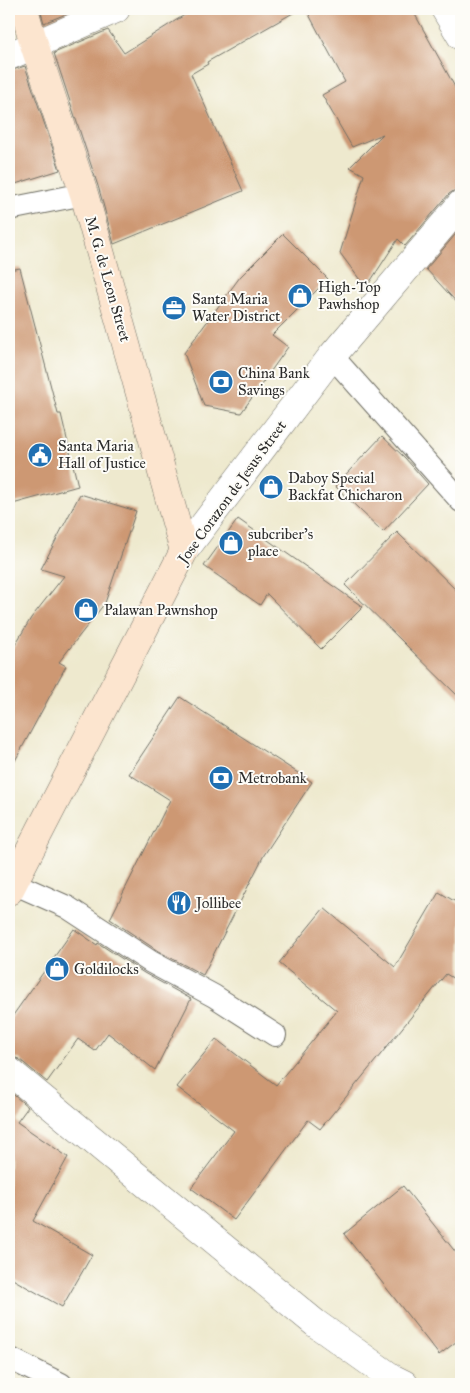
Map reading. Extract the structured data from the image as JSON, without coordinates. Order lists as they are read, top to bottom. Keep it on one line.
{"streets":{"main road":["M. G. de Leon Street","Jose Corazon de Jesus Street"]},"crossings":[["M. G. de Leon Street","Jose Corazon de Jesus Street"]],"places":{"shop":["High-Top Pawhshop","Daboy Special Backfat Chicharon","subcriber's place","Palawan Pawnshop","Goldilocks"],"office":["Santa Maria Water District"],"bank":["China Bank Savings","Metrobank"],"public building":["Santa Maria Hall of Justice"],"restaurant":["Jollibee"]}}
